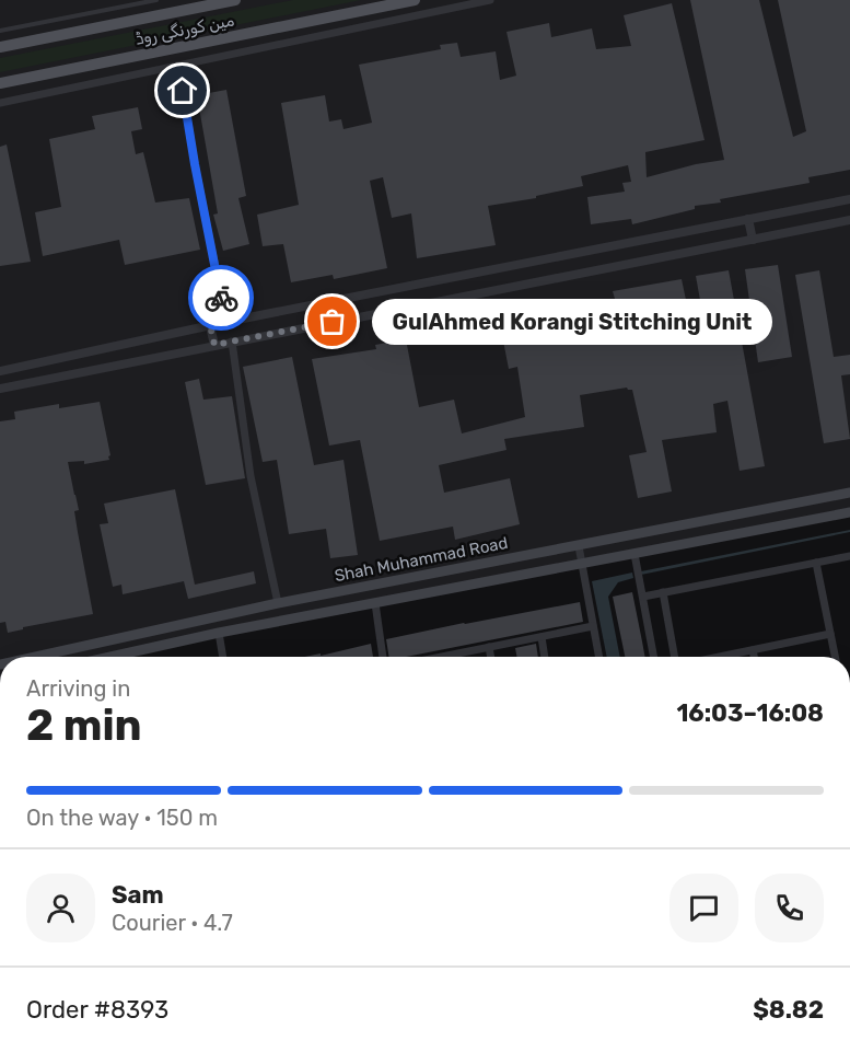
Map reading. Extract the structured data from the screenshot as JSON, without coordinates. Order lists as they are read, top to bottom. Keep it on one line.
{"streets":{"main road":["مین کورنگی روڈ","Shah Muhammad Road"]},"places":["GulAhmed Korangi Stitching Unit"],"page":{"bubble":"GulAhmed Korangi Stitching Unit","heading":["2 min","Arriving in","16:03–16:08"],"panel":["Sam","Courier · 4.7","Order #8393","$8.82"],"bar":"On the way · 150 m"}}
